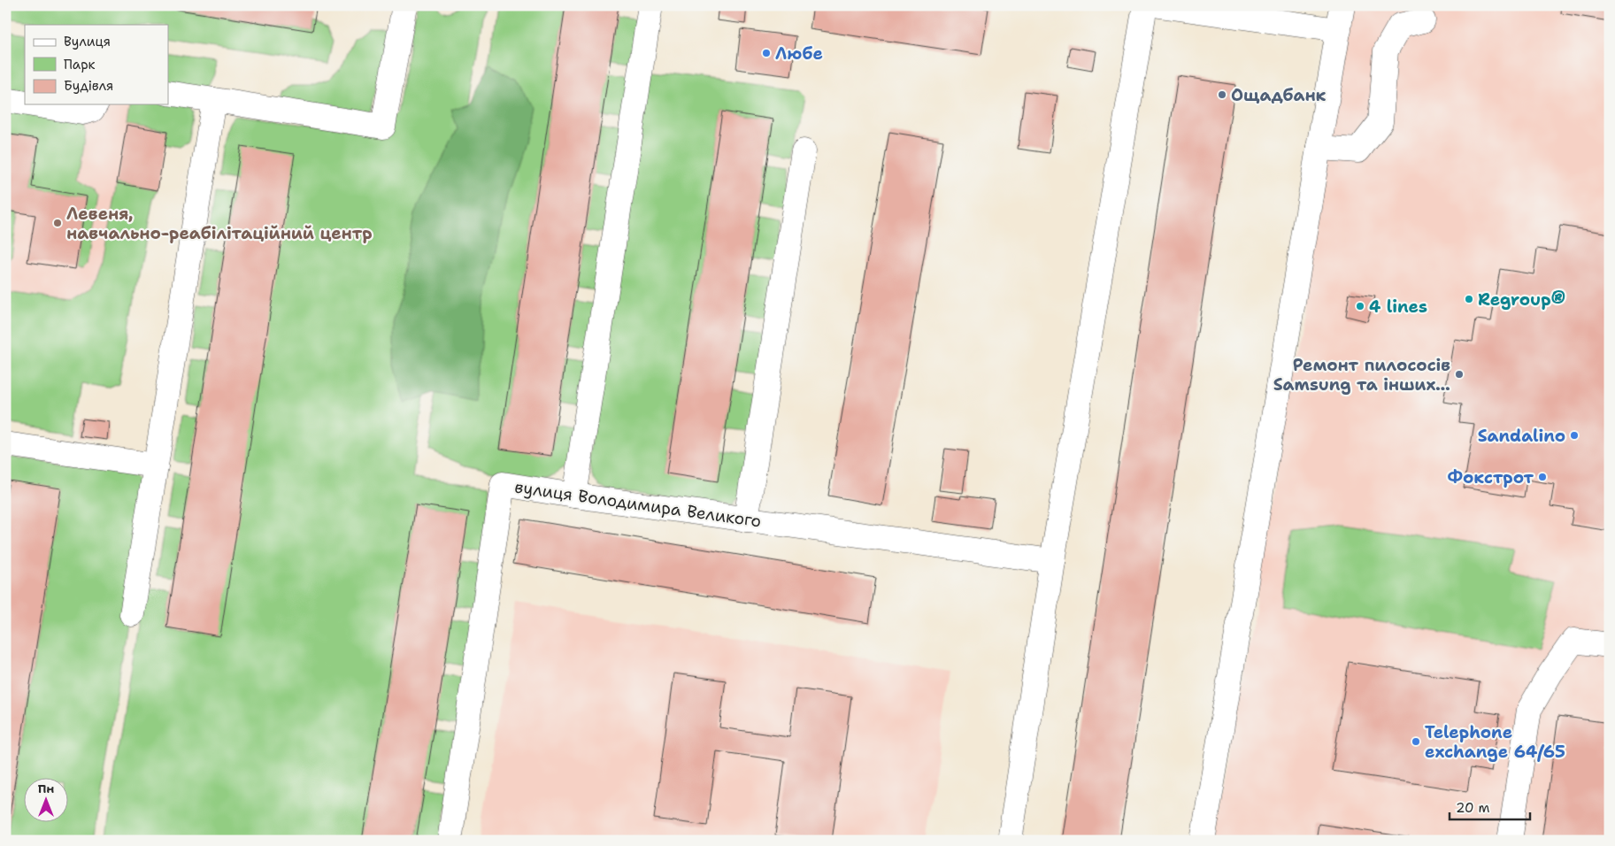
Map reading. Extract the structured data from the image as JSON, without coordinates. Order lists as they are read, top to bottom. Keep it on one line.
{"streets":{"lane":["вулиця Володимира Великого"]},"places":["Любе","Ощадбанк","Левеня, навчально-реабілітаційний центр","Regroup®","4 lines","Ремонт пилососів Samsung та інших...","Sandalino","Фокстрот","Telephone exchange 64/65"],"legend":["Вулиця","Парк","Будівля"],"scale_bar":"20 m","north":"top"}
